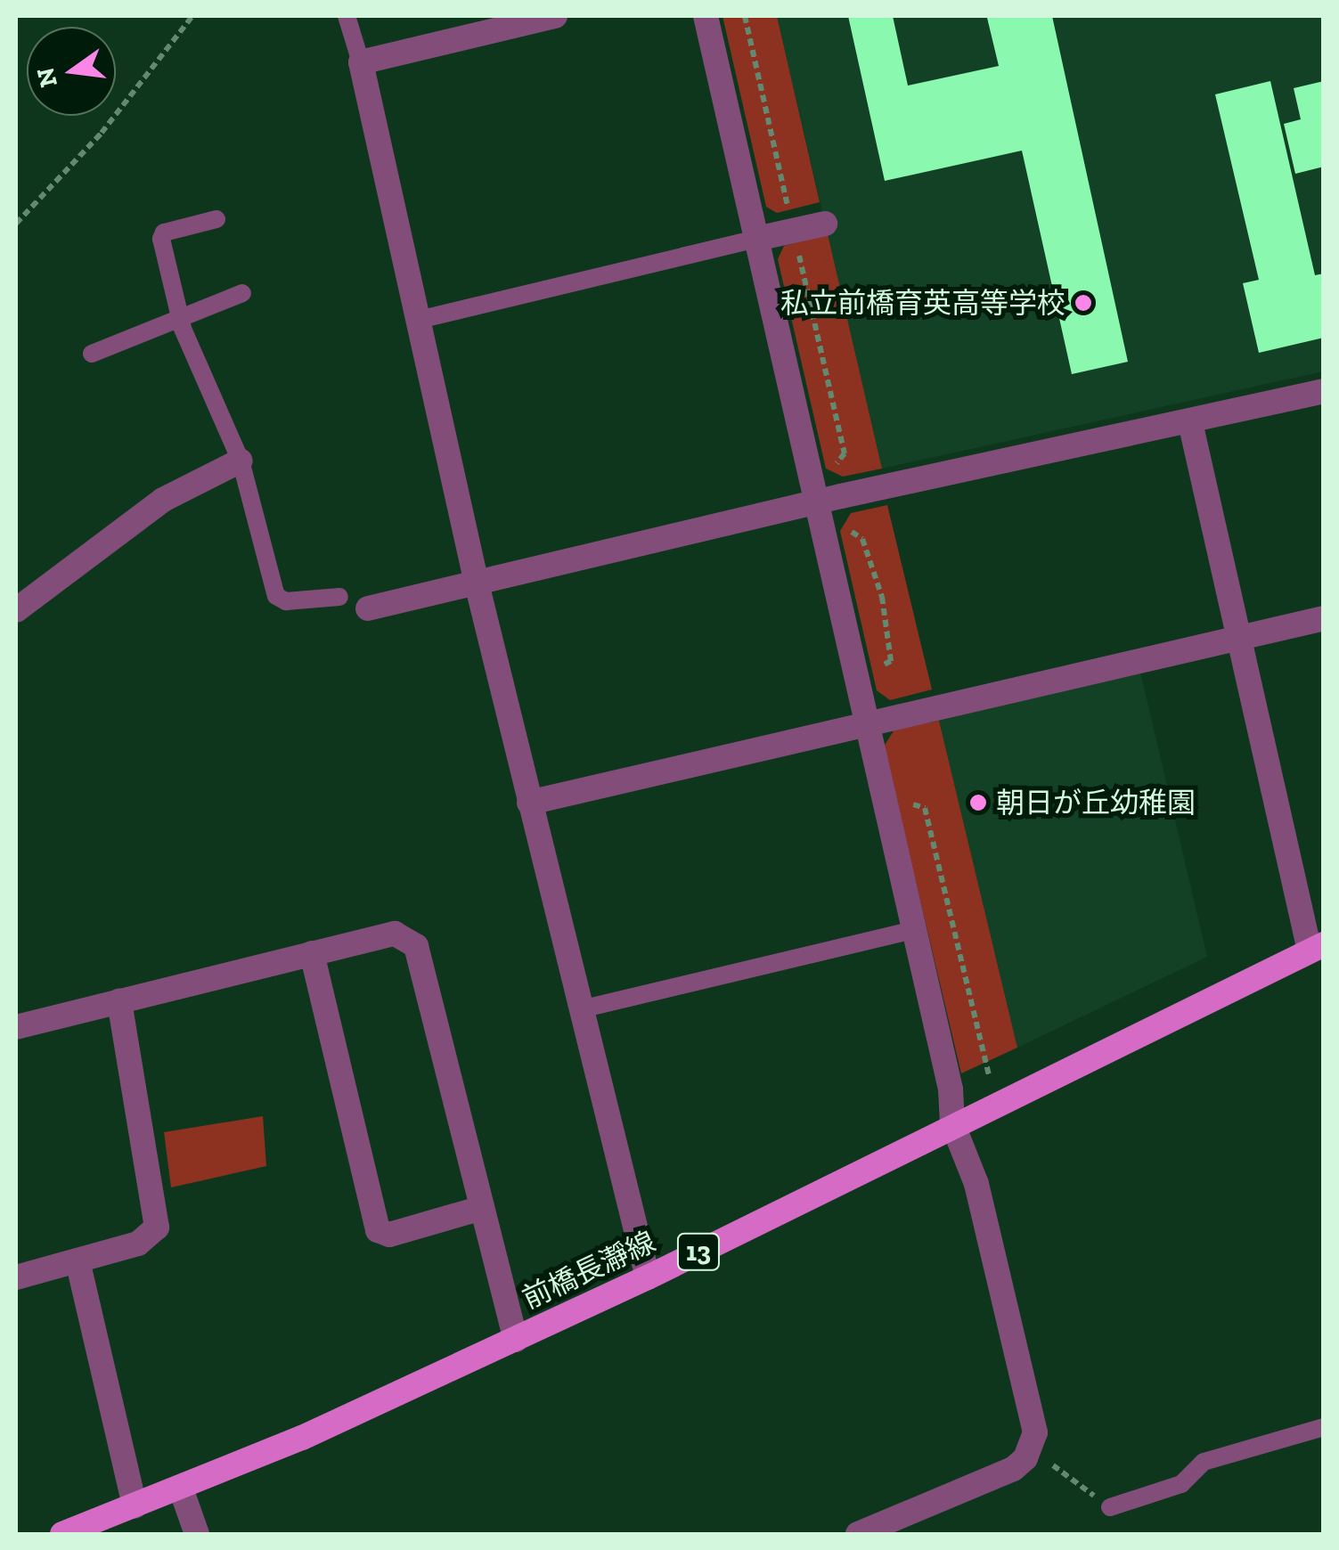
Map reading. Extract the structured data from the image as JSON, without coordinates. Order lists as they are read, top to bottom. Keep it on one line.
{"streets":{"main road":["13","前橋長瀞線"]},"places":["私立前橋育英高等学校","朝日が丘幼稚園"],"north":"left"}
